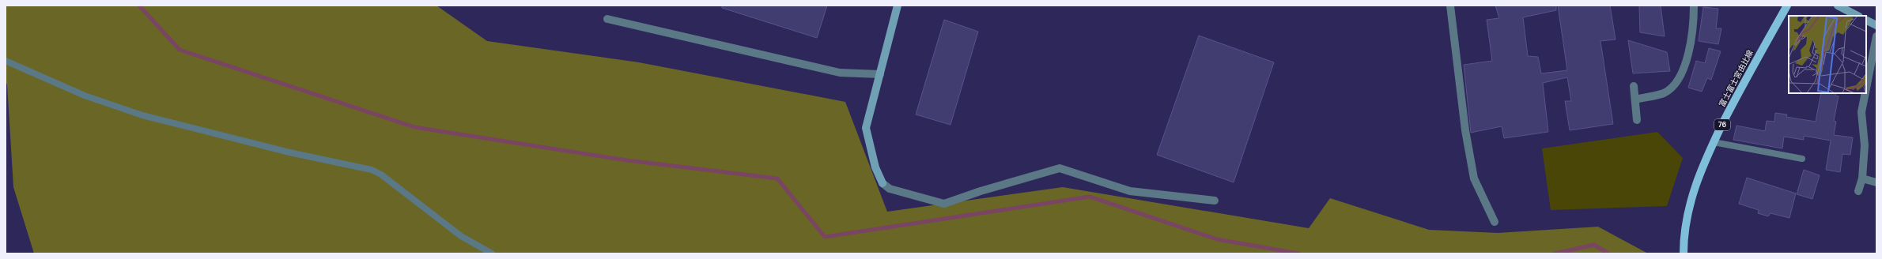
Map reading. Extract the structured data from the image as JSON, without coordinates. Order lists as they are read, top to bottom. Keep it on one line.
{"streets":{"main road":["富士富士宮由比線","76"]}}
